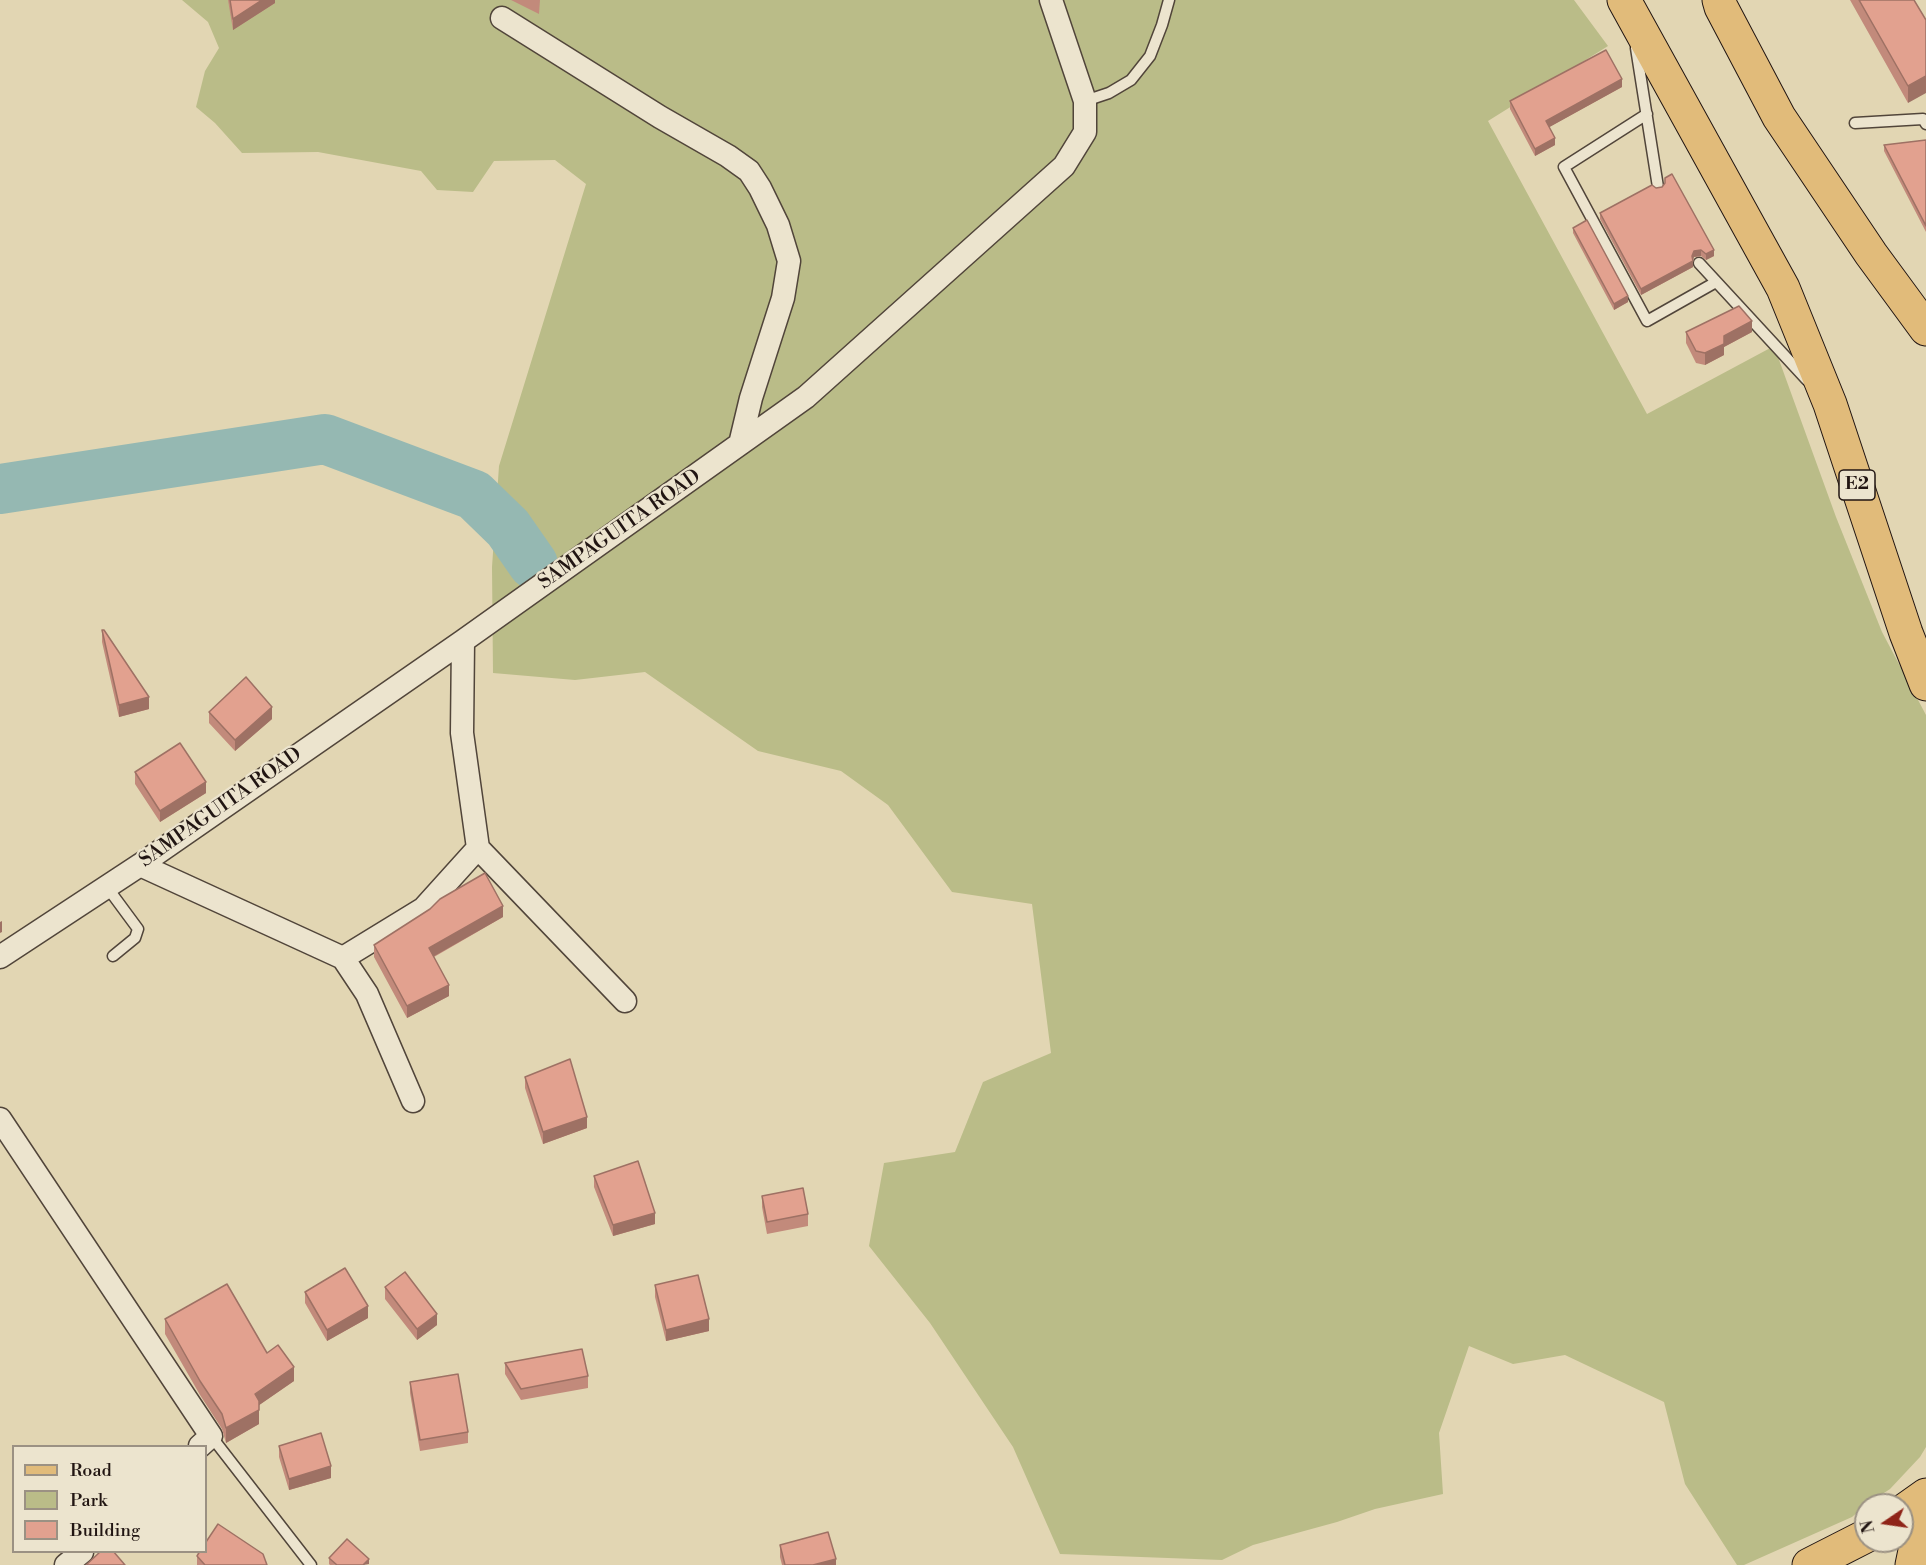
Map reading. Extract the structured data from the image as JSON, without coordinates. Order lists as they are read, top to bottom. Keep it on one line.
{"streets":{"main road":["E2"],"street":["SAMPAGUITA ROAD"]},"legend":["Road","Park","Building"],"north":"left"}
